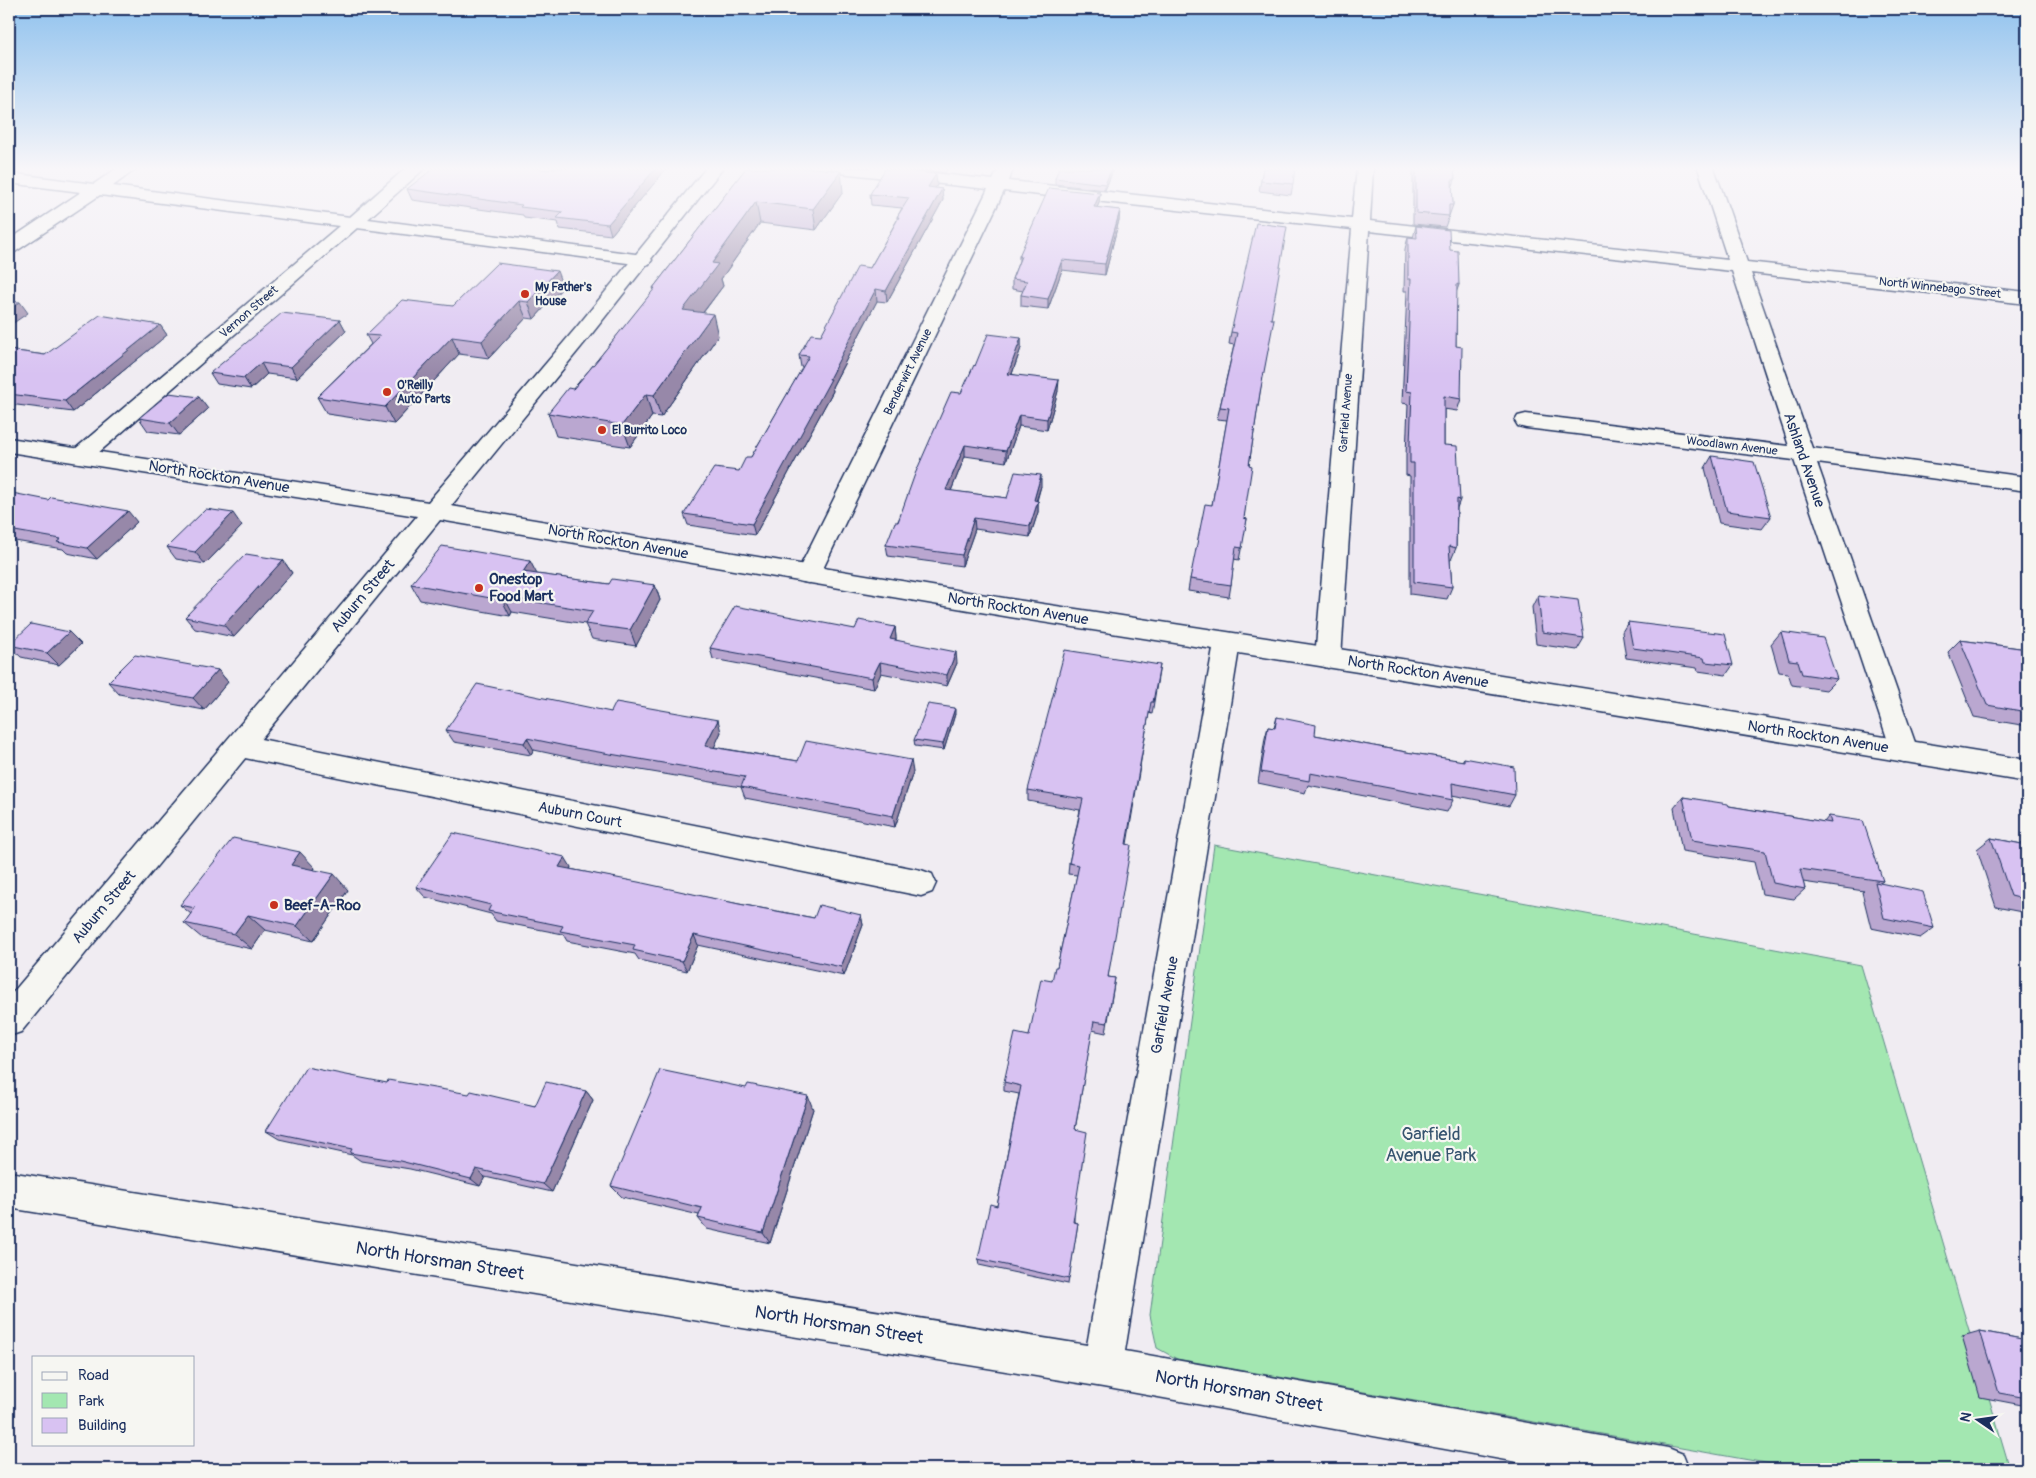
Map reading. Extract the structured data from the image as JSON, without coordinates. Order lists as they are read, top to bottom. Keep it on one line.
{"streets":{"street":["North Winnebago Street","Vernon Street","Benderwirt Avenue","Garfield Avenue","Woodlawn Avenue","Ashland Avenue","North Rockton Avenue","Auburn Street","Auburn Court","North Horsman Street"]},"crossings":[["North Winnebago Street","Ashland Avenue"],["Vernon Street","North Rockton Avenue"],["Benderwirt Avenue","North Rockton Avenue"],["Garfield Avenue","North Rockton Avenue"],["Garfield Avenue","North Horsman Street"],["Woodlawn Avenue","Ashland Avenue"],["Ashland Avenue","North Rockton Avenue"],["North Rockton Avenue","Auburn Street"],["Auburn Street","Auburn Court"]],"parks":["Garfield Avenue Park"],"places":["My Father's House","O'Reilly Auto Parts","El Burrito Loco","Onestop Food Mart","Beef-A-Roo"],"legend":["Road","Park","Building"],"north":"left"}
